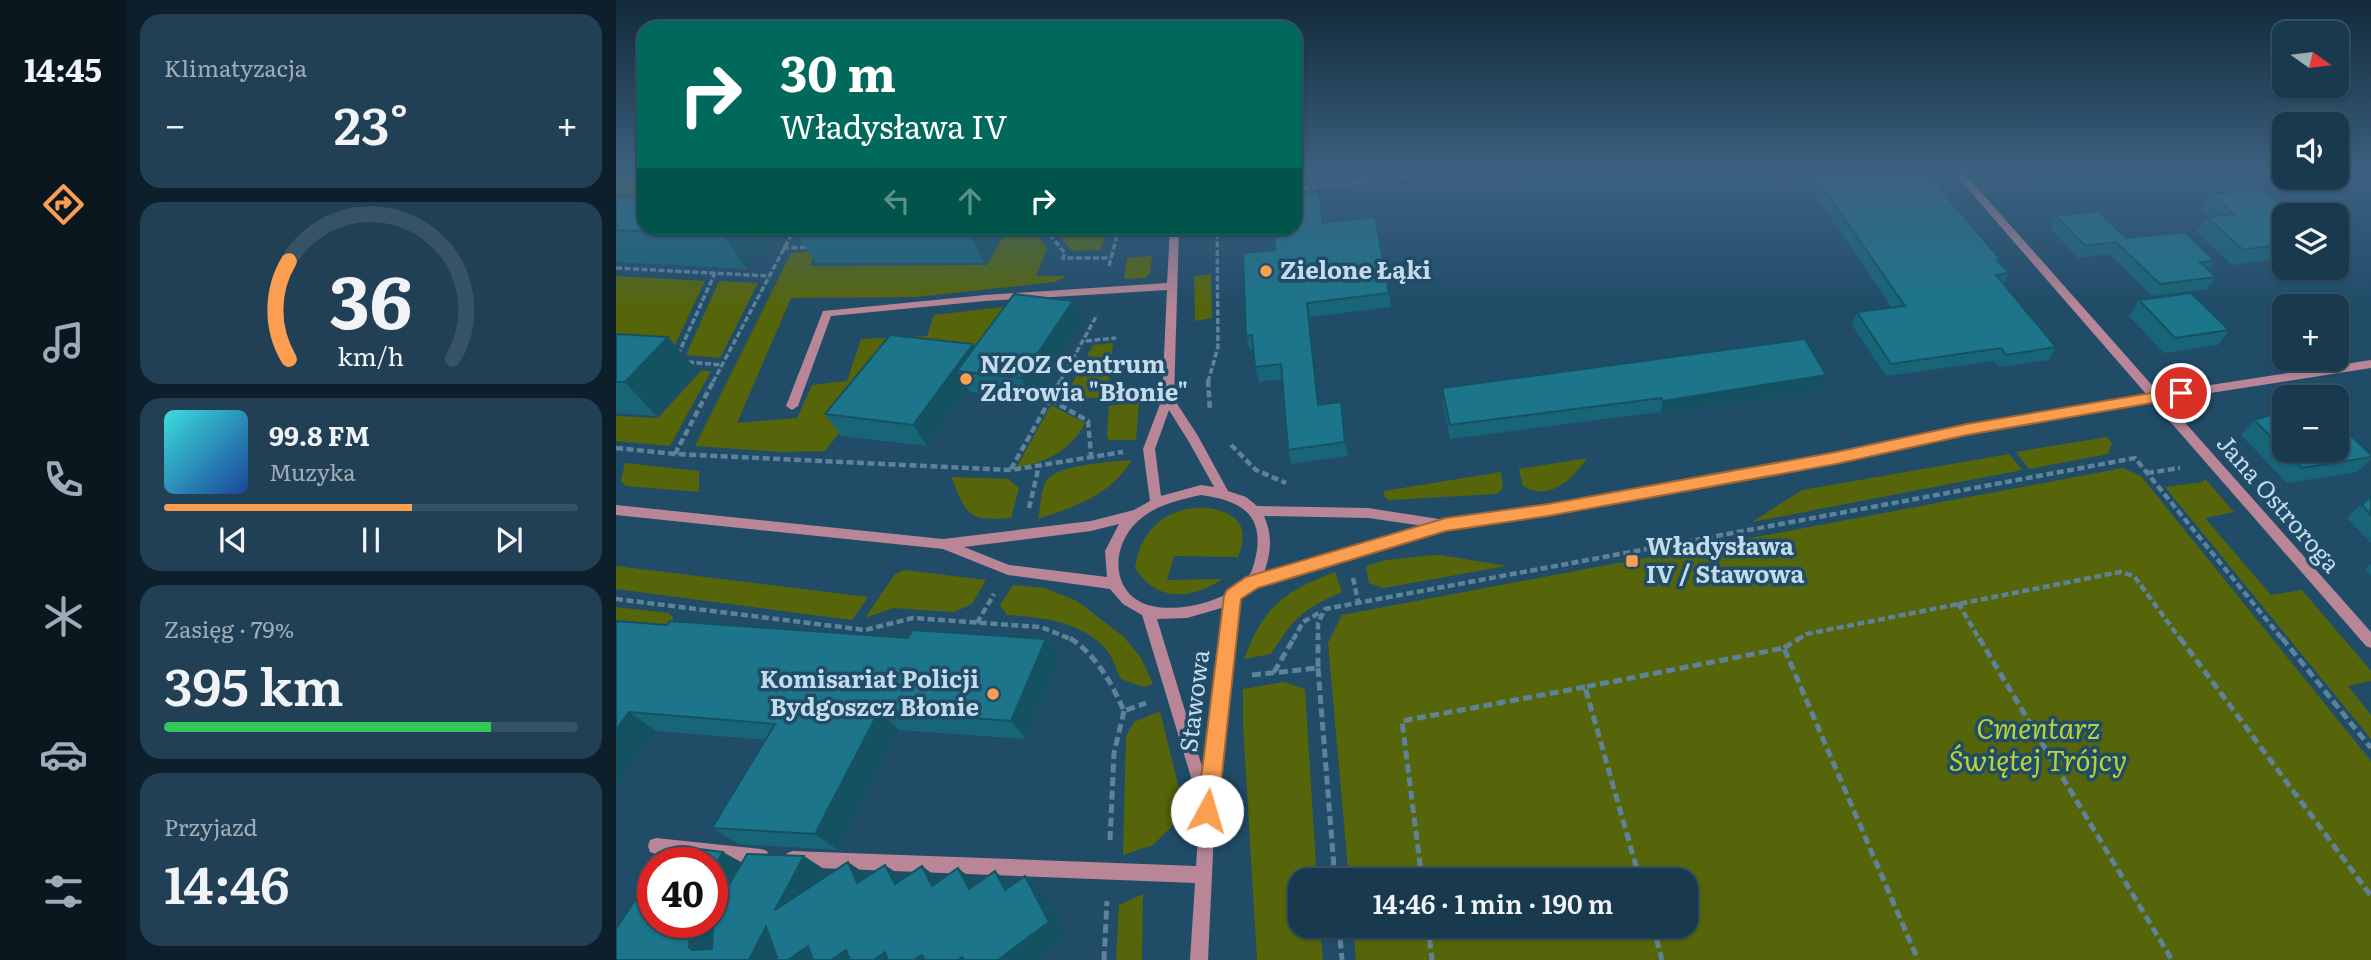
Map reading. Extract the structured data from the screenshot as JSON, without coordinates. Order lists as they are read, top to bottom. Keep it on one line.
{"streets":{"street":["Jana Ostroroga","Stawowa"]},"parks":["Cmentarz Świętej Trójcy"],"places":{"other":["Zielone Łąki","NZOZ Centrum Zdrowia \"Błonie\"","Komisariat Policji Bydgoszcz Błonie"],"transit":["Władysława IV / Stawowa"]},"north":"right","page":{"tabs":"14:45","tile":["Klimatyzacja",["Zasięg · 79%","395 km"],["Przyjazd","14:46"]],"map_buttons":["+","−"],"turn":["30 m","Władysława IV"],"heat":["−","23°","+"],"song":["99.8 FM","Muzyka"],"limit":"40","trip":"14:46 · 1 min · 190 m","gauge":["36","km/h"]}}
